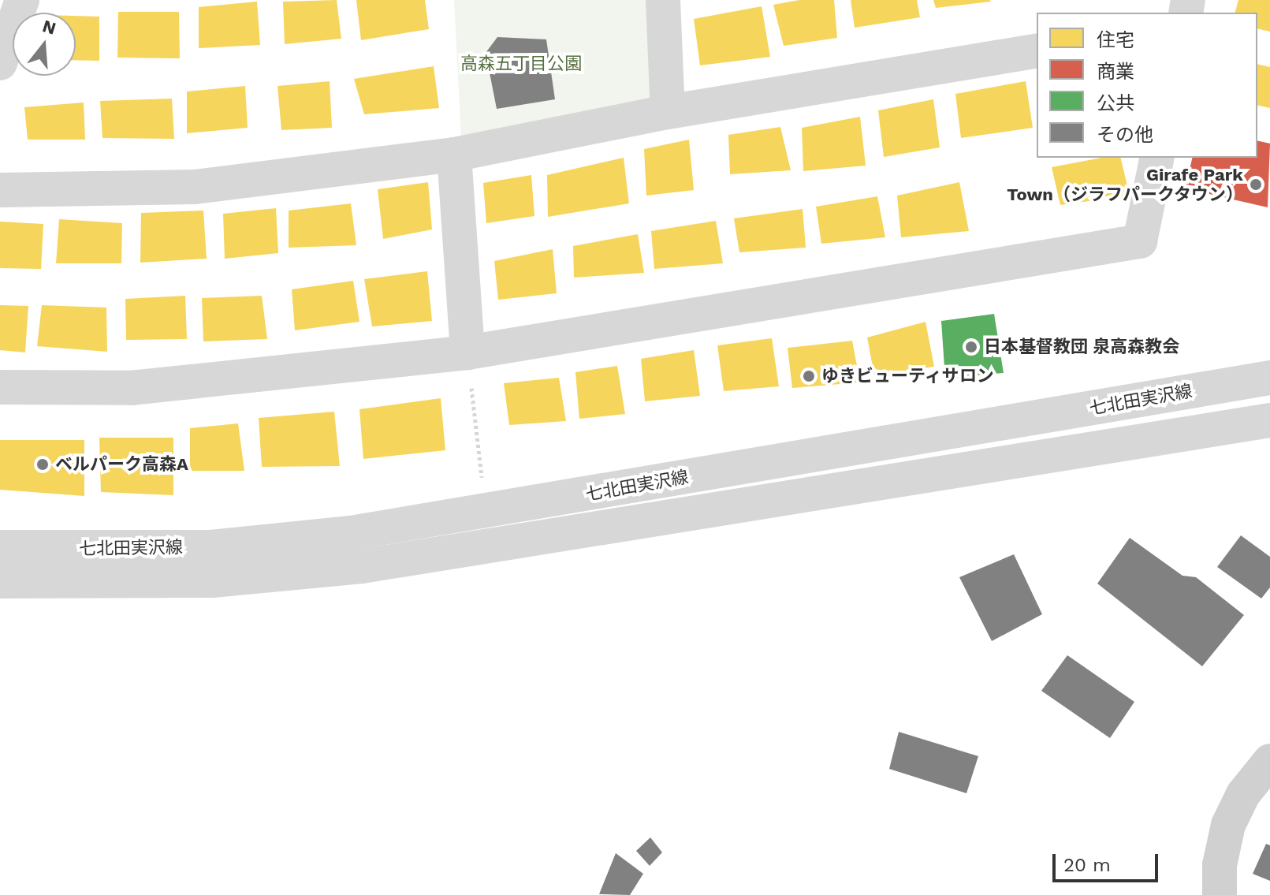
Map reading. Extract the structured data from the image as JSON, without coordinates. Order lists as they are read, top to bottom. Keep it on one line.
{"streets":{"street":["七北田実沢線"]},"parks":["高森五丁目公園"],"places":["Girafe Park Town（ジラフパークタウン）","日本基督教団 泉高森教会","ゆきビューティサロン","ベルパーク高森A"],"legend":["住宅","商業","公共","その他"],"scale_bar":"20 m","north":"top"}
